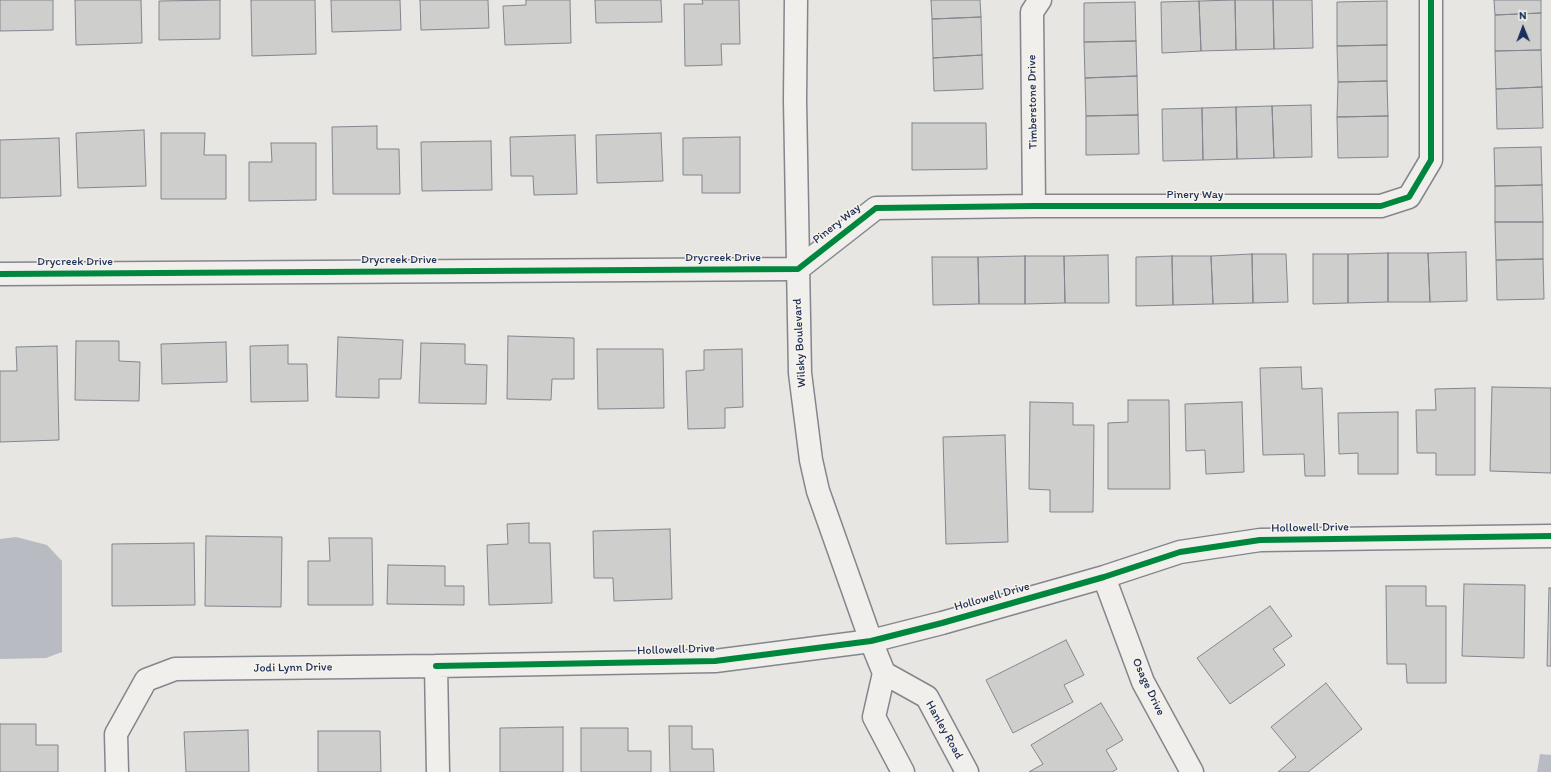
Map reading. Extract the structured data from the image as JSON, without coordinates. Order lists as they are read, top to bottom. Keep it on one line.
{"streets":{"street":["Timberstone Drive","Pinery Way","Drycreek Drive","Wilsky Boulevard","Hollowell Drive","Jodi Lynn Drive","Osage Drive","Hanley Road"]},"crossings":[["Timberstone Drive","Pinery Way"],["Pinery Way","Drycreek Drive"],["Pinery Way","Wilsky Boulevard"],["Drycreek Drive","Wilsky Boulevard"],["Wilsky Boulevard","Hollowell Drive"],["Wilsky Boulevard","Hanley Road"],["Hollowell Drive","Jodi Lynn Drive"],["Hollowell Drive","Osage Drive"]],"north":"top"}
